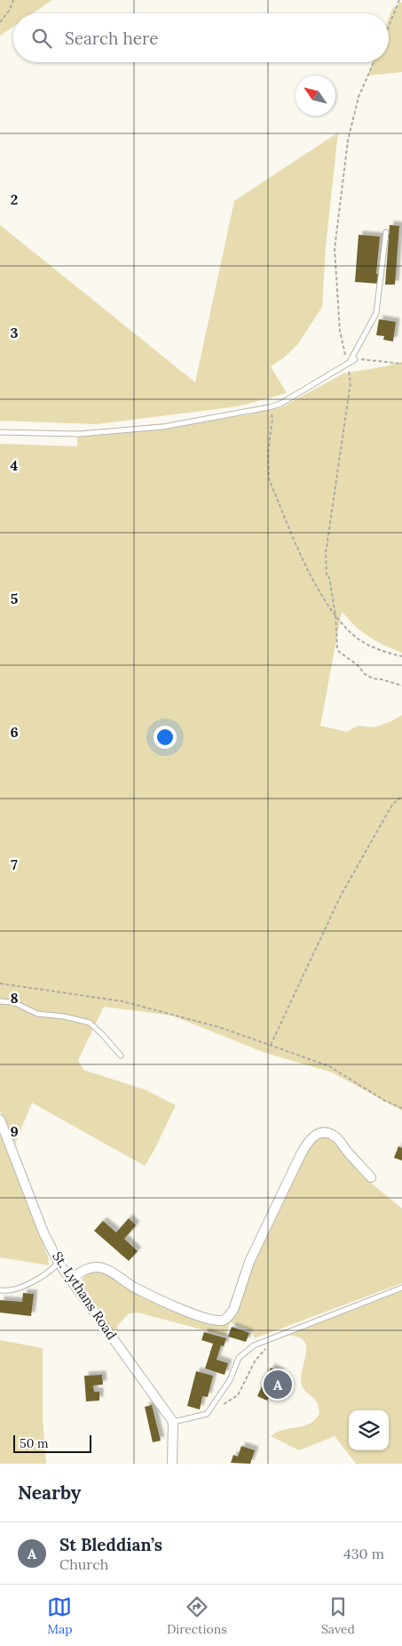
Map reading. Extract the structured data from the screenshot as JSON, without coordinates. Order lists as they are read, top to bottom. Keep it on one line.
{"streets":{"street":["St. Lythans Road"]},"scale_bar":"50 m","north":"top left","page":{"search":"Search here","pins":"A","scale":"50 m","heading":"Nearby","list":[{"mark":"A","name":"St Bleddian’s","note":"Church","value":"430 m"}],"nav":["Map","Directions","Saved"]},"grid":{"rows":["2","3","4","5","6","7","8","9"]}}
